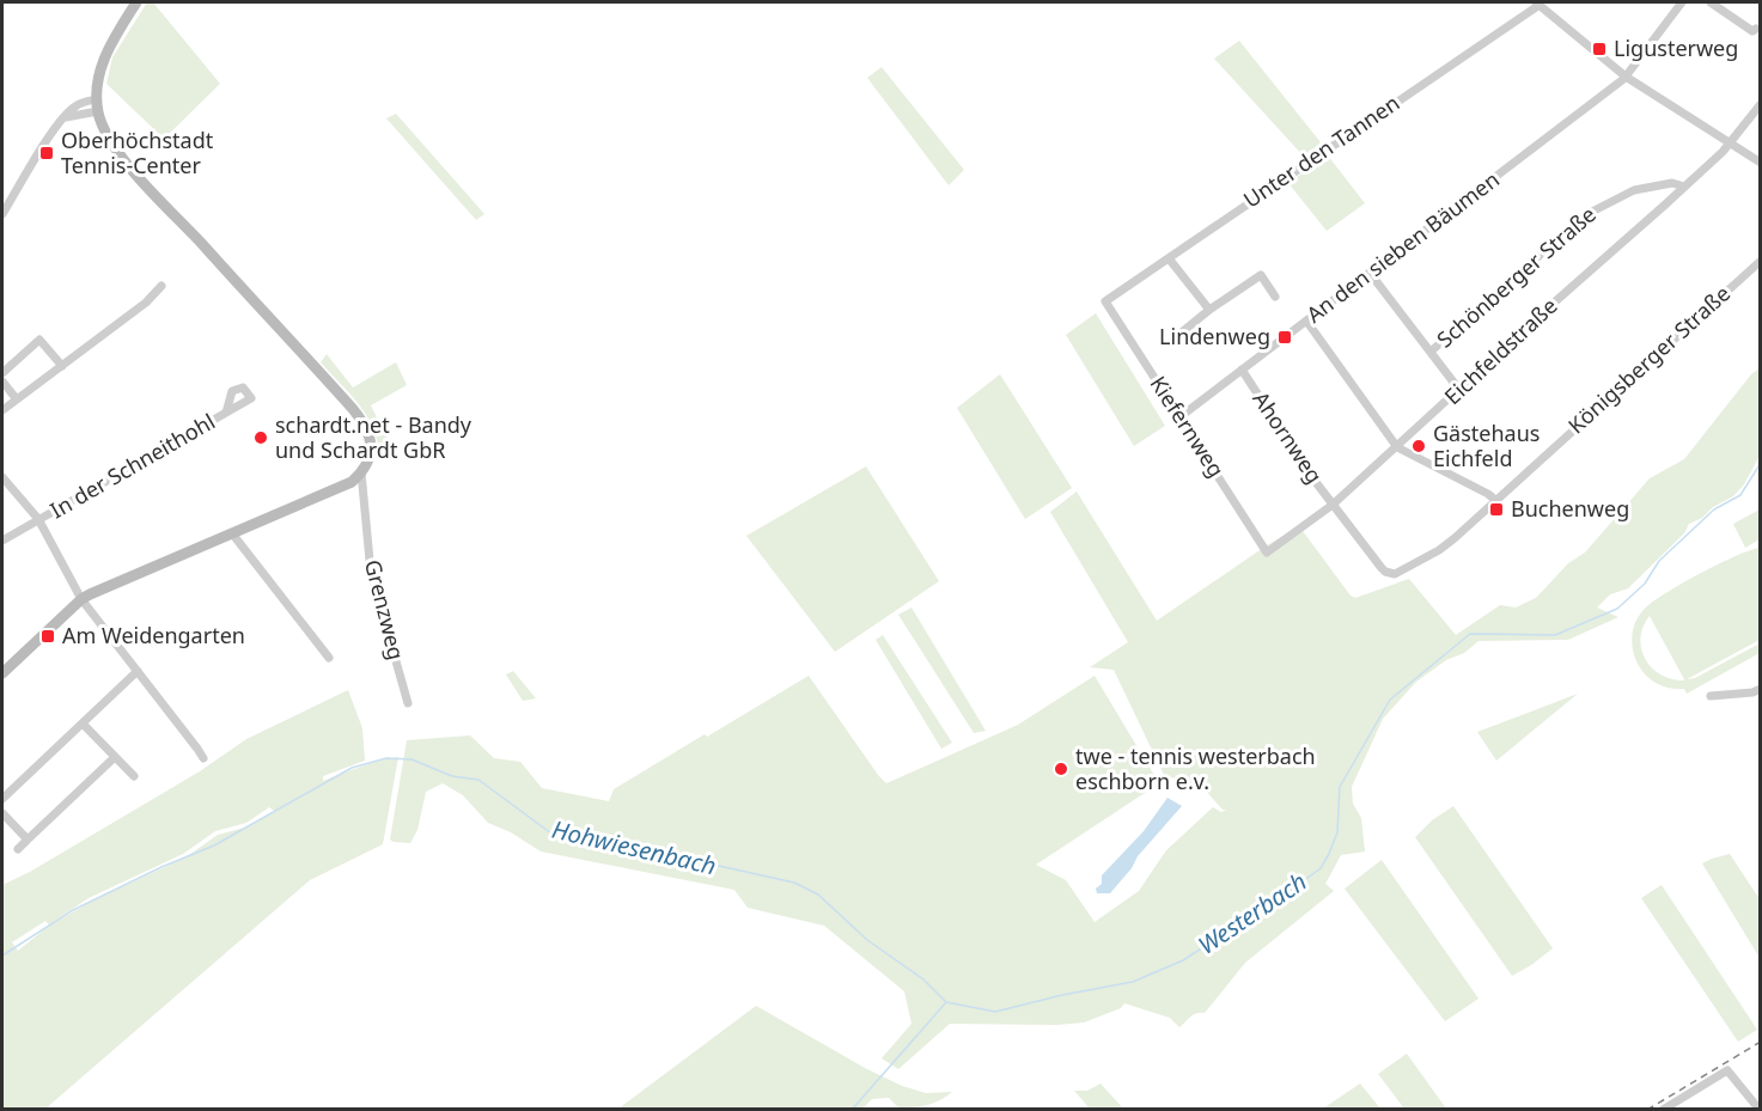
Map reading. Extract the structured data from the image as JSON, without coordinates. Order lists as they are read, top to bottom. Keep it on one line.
{"streets":{"street":["Unter den Tannen","An den sieben Bäumen","Schönberger Straße","Eichfeldstraße","Königsberger Straße","Kiefernweg","Ahornweg","In der Schneithohl","Grenzweg"]},"crossings":[["Unter den Tannen","Kiefernweg"],["An den sieben Bäumen","Kiefernweg"],["An den sieben Bäumen","Ahornweg"],["Schönberger Straße","Eichfeldstraße"],["Eichfeldstraße","Kiefernweg"],["Eichfeldstraße","Ahornweg"],["Königsberger Straße","Ahornweg"]],"water":["Hohwiesenbach","Westerbach"],"places":{"transit":["Ligusterweg","Oberhöchstadt Tennis-Center","Lindenweg","Buchenweg","Am Weidengarten"],"other":["schardt.net - Bandy und Schardt GbR","Gästehaus Eichfeld","twe - tennis westerbach eschborn e.v."]}}
